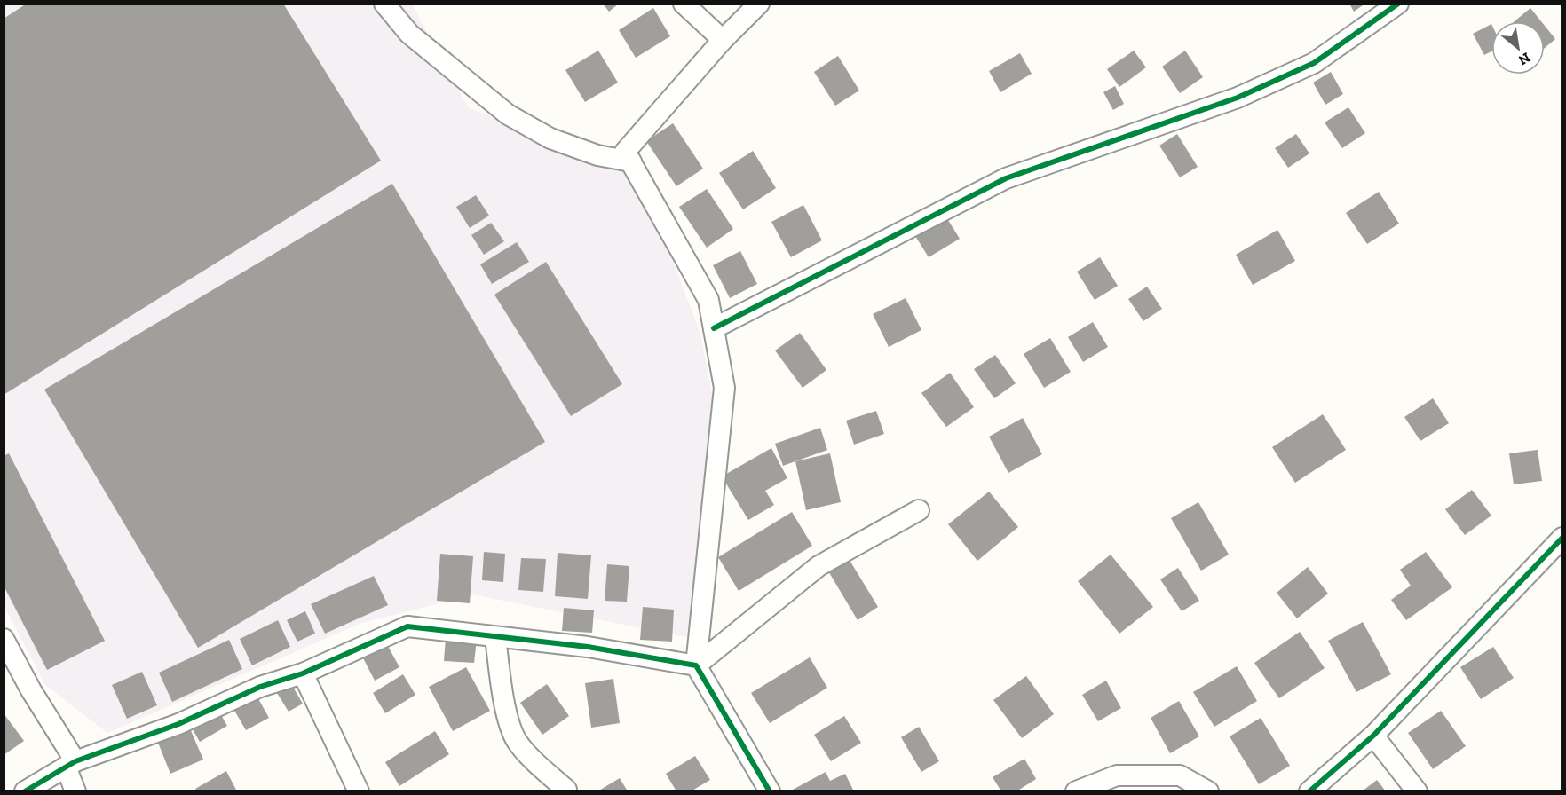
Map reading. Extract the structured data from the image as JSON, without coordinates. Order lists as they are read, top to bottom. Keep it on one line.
{"north":"bottom right"}
